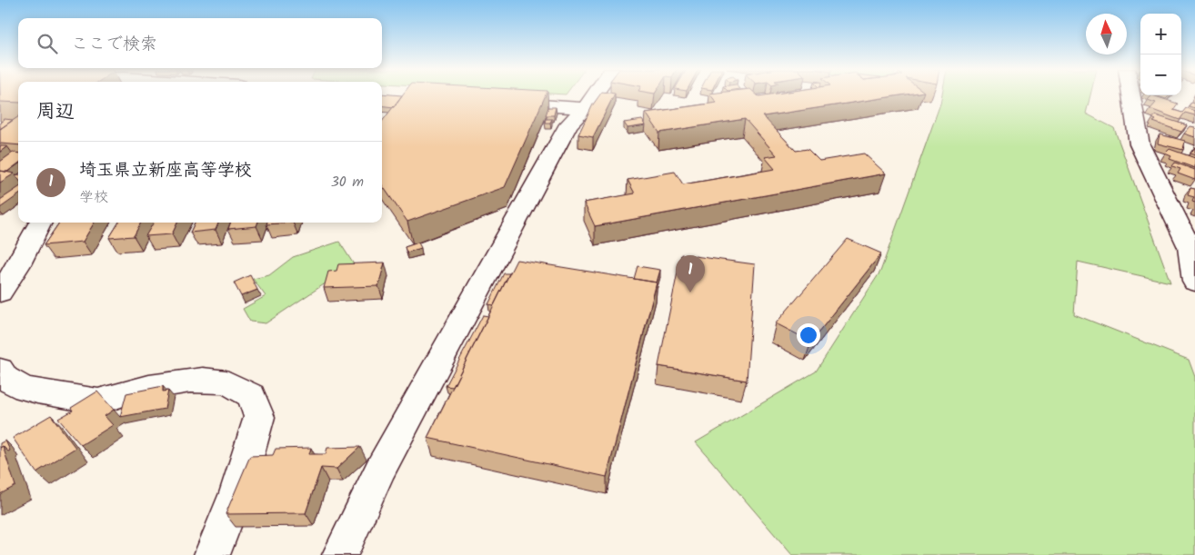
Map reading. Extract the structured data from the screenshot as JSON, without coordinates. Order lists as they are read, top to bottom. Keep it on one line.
{"north":"top","page":{"map_buttons":["+","−"],"search":"ここで検索","heading":"周辺","list":[{"mark":"1","name":"埼玉県立新座高等学校","note":"学校","value":"30 m"}],"pins":"1"}}
